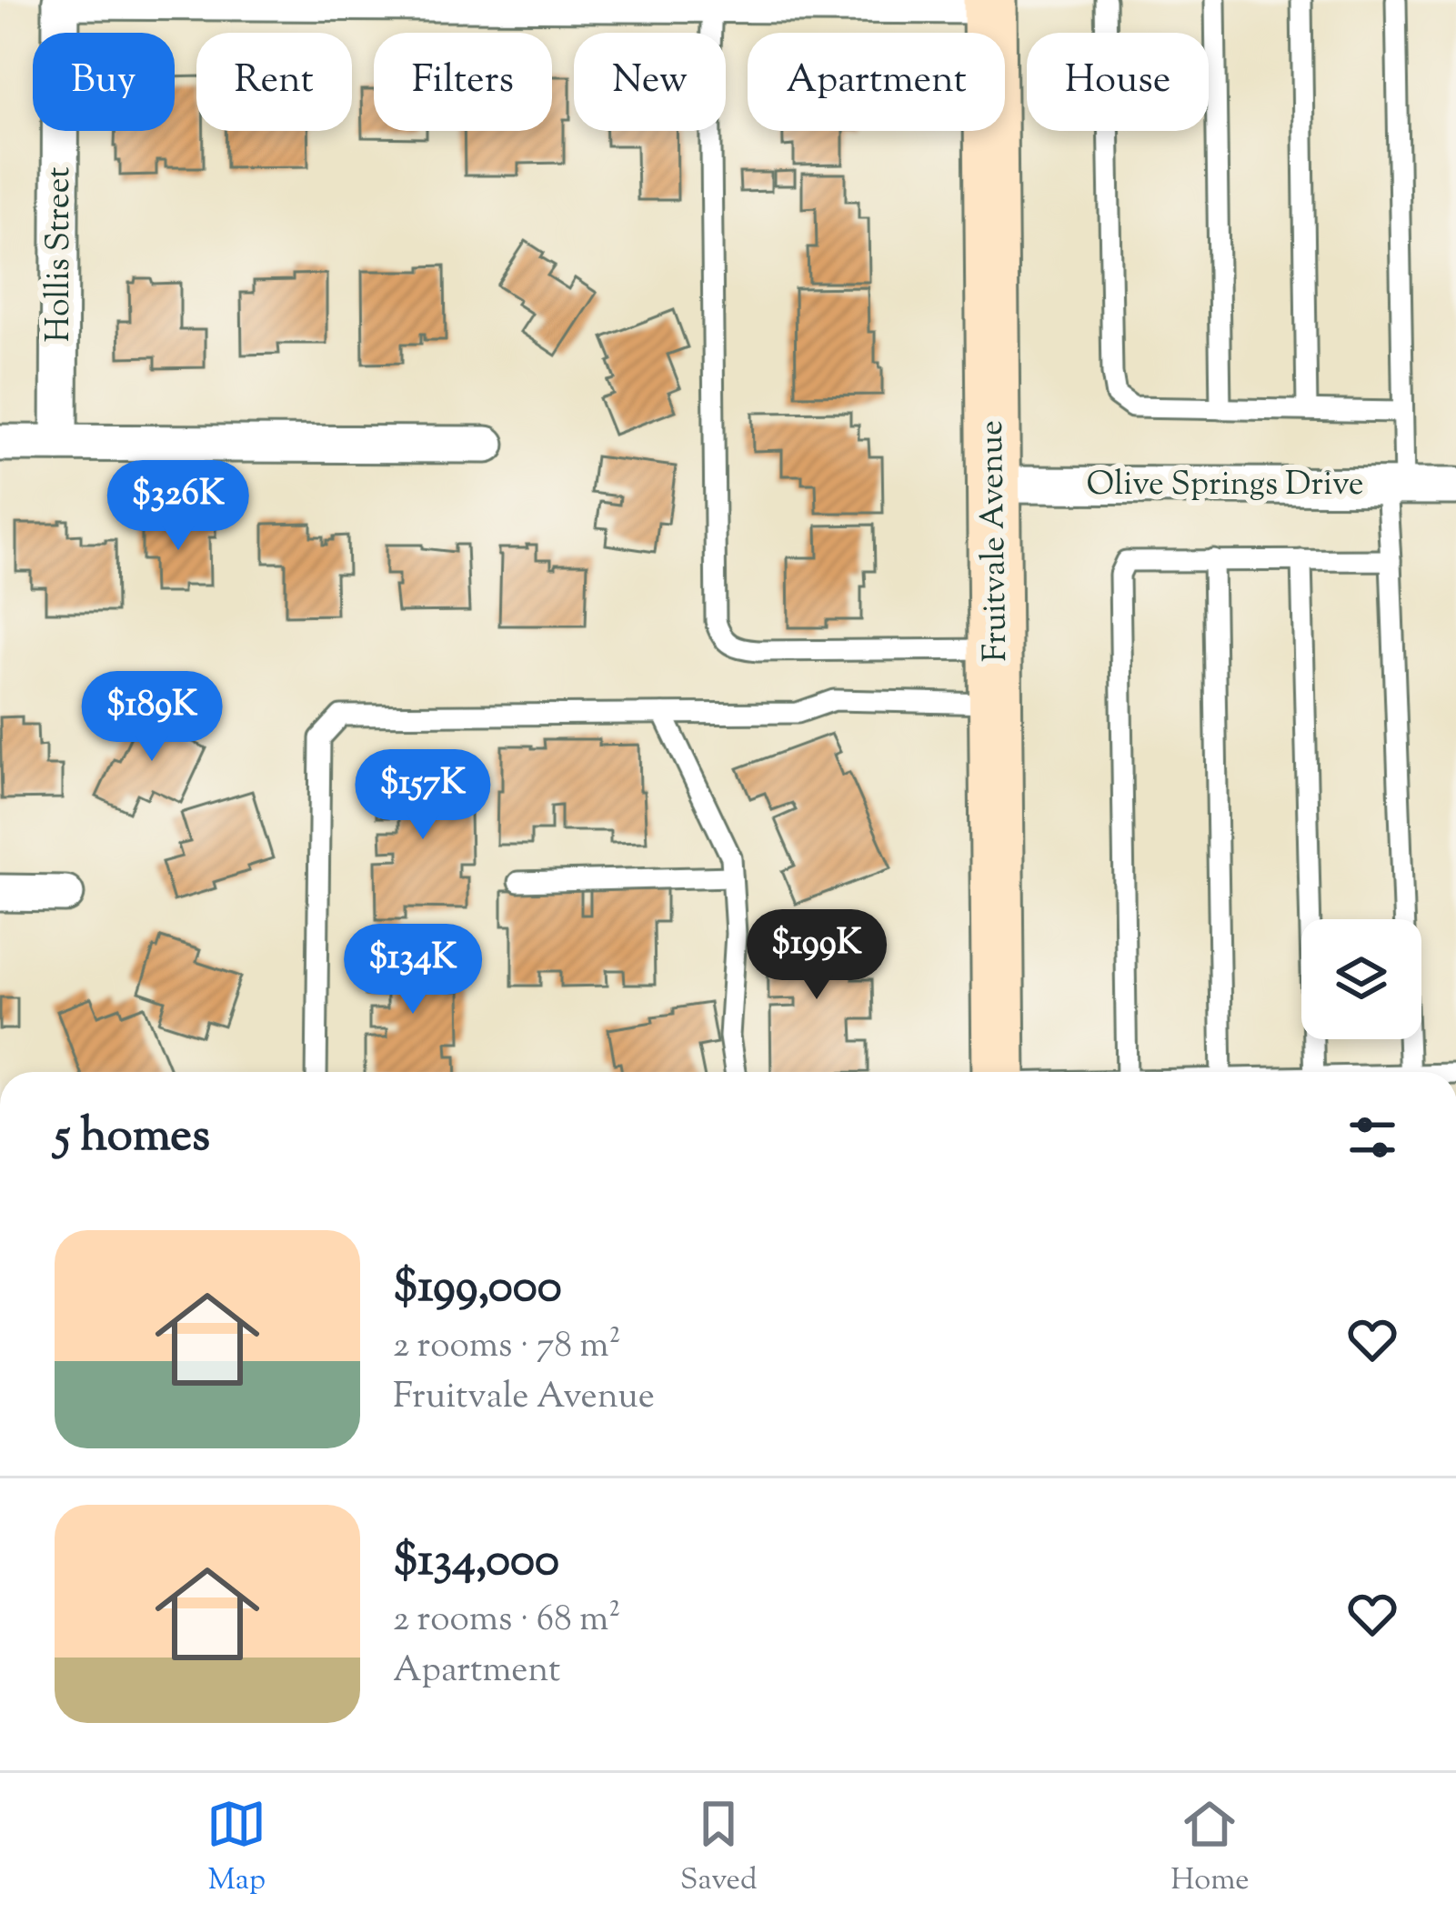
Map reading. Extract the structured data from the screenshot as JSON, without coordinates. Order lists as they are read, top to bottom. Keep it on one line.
{"streets":{"main road":["Fruitvale Avenue"],"street":["Hollis Street","Olive Springs Drive"]},"crossings":[["Olive Springs Drive","Fruitvale Avenue"]],"page":{"chip":["Buy","Rent","Filters","New","Apartment","House"],"price":["$326K","$189K","$157K","$199K","$134K"],"heading":"5 homes","list":[{"name":"$199,000","note":"2 rooms · 78 m² · Fruitvale Avenue"},{"name":"$134,000","note":"2 rooms · 68 m² · Apartment"}],"tabs":["Map","Saved","Home"]}}
